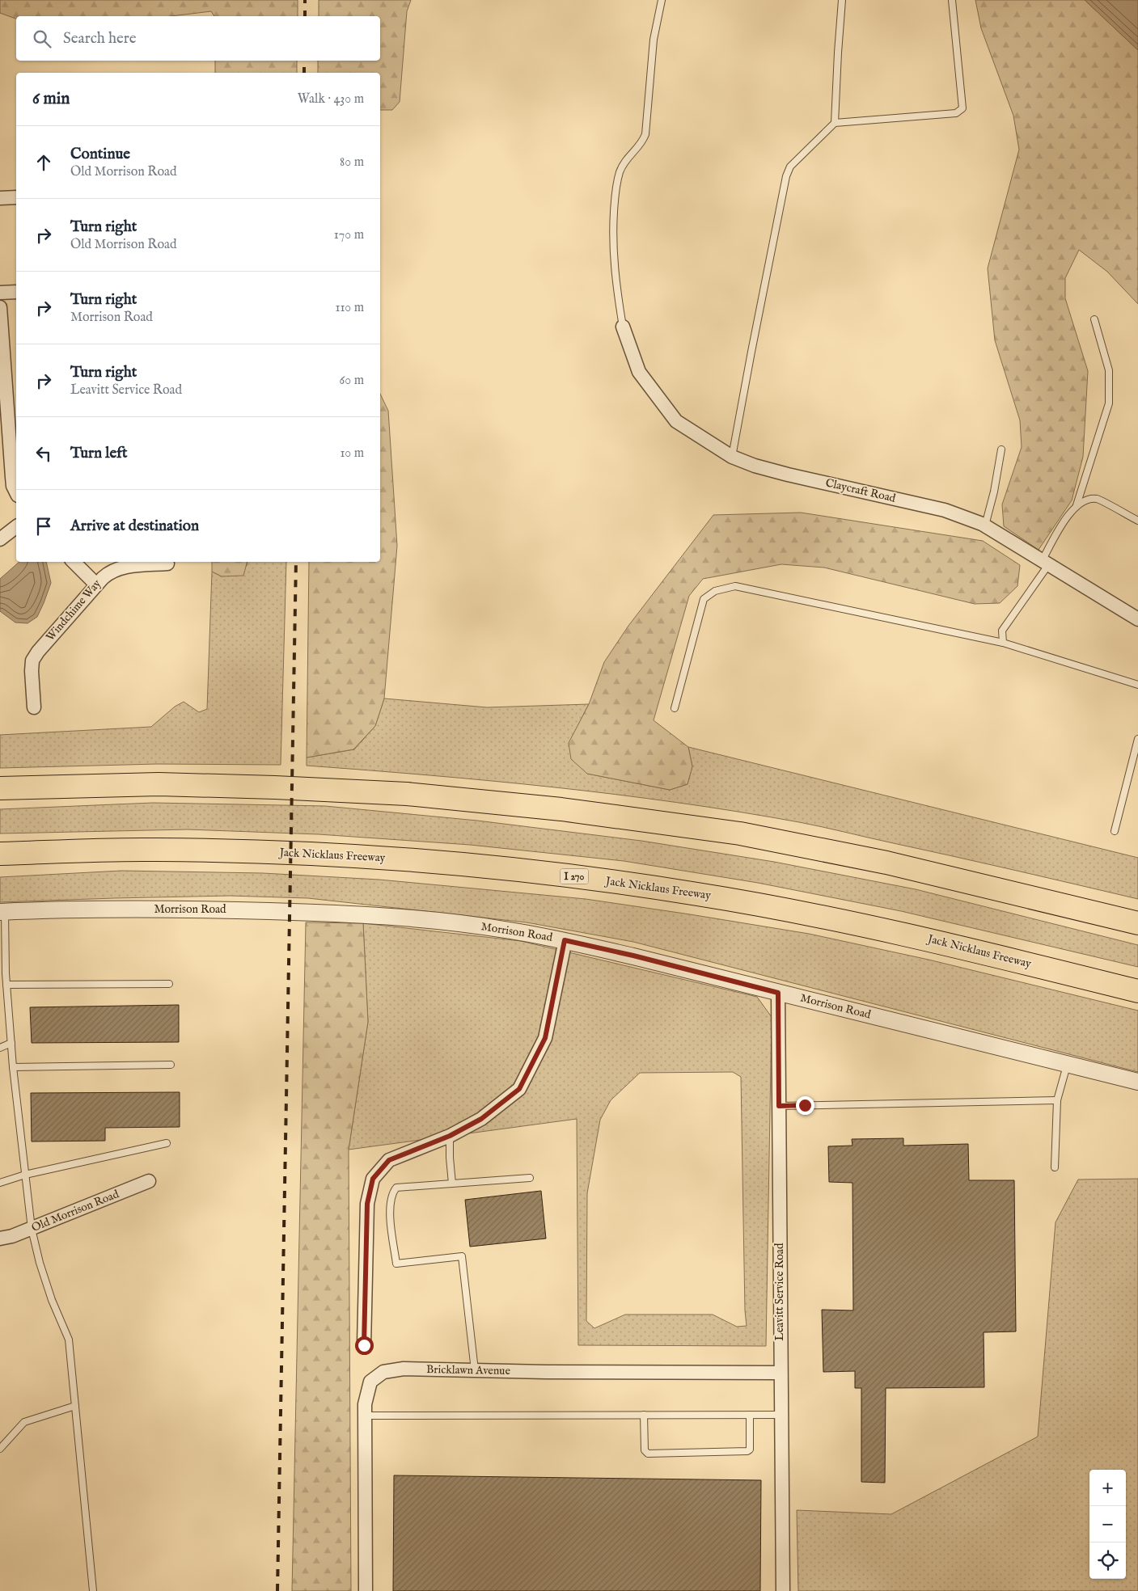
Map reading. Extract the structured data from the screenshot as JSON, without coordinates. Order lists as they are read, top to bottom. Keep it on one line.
{"streets":{"highway":["Jack Nicklaus Freeway","I 270"],"street":["Claycraft Road","Windchime Way","Morrison Road","Old Morrison Road","Leavitt Service Road","Bricklawn Avenue"]},"crossings":[["Morrison Road","Leavitt Service Road"],["Leavitt Service Road","Bricklawn Avenue"]],"page":{"search":"Search here","heading":["6 min","Walk · 430 m"],"list":[["Continue","Old Morrison Road","80 m"],["Turn right","Old Morrison Road","170 m"],["Turn right","Morrison Road","110 m"],["Turn right","Leavitt Service Road","60 m"],["Turn left","10 m"],"Arrive at destination"],"map_buttons":["+","−"]}}
